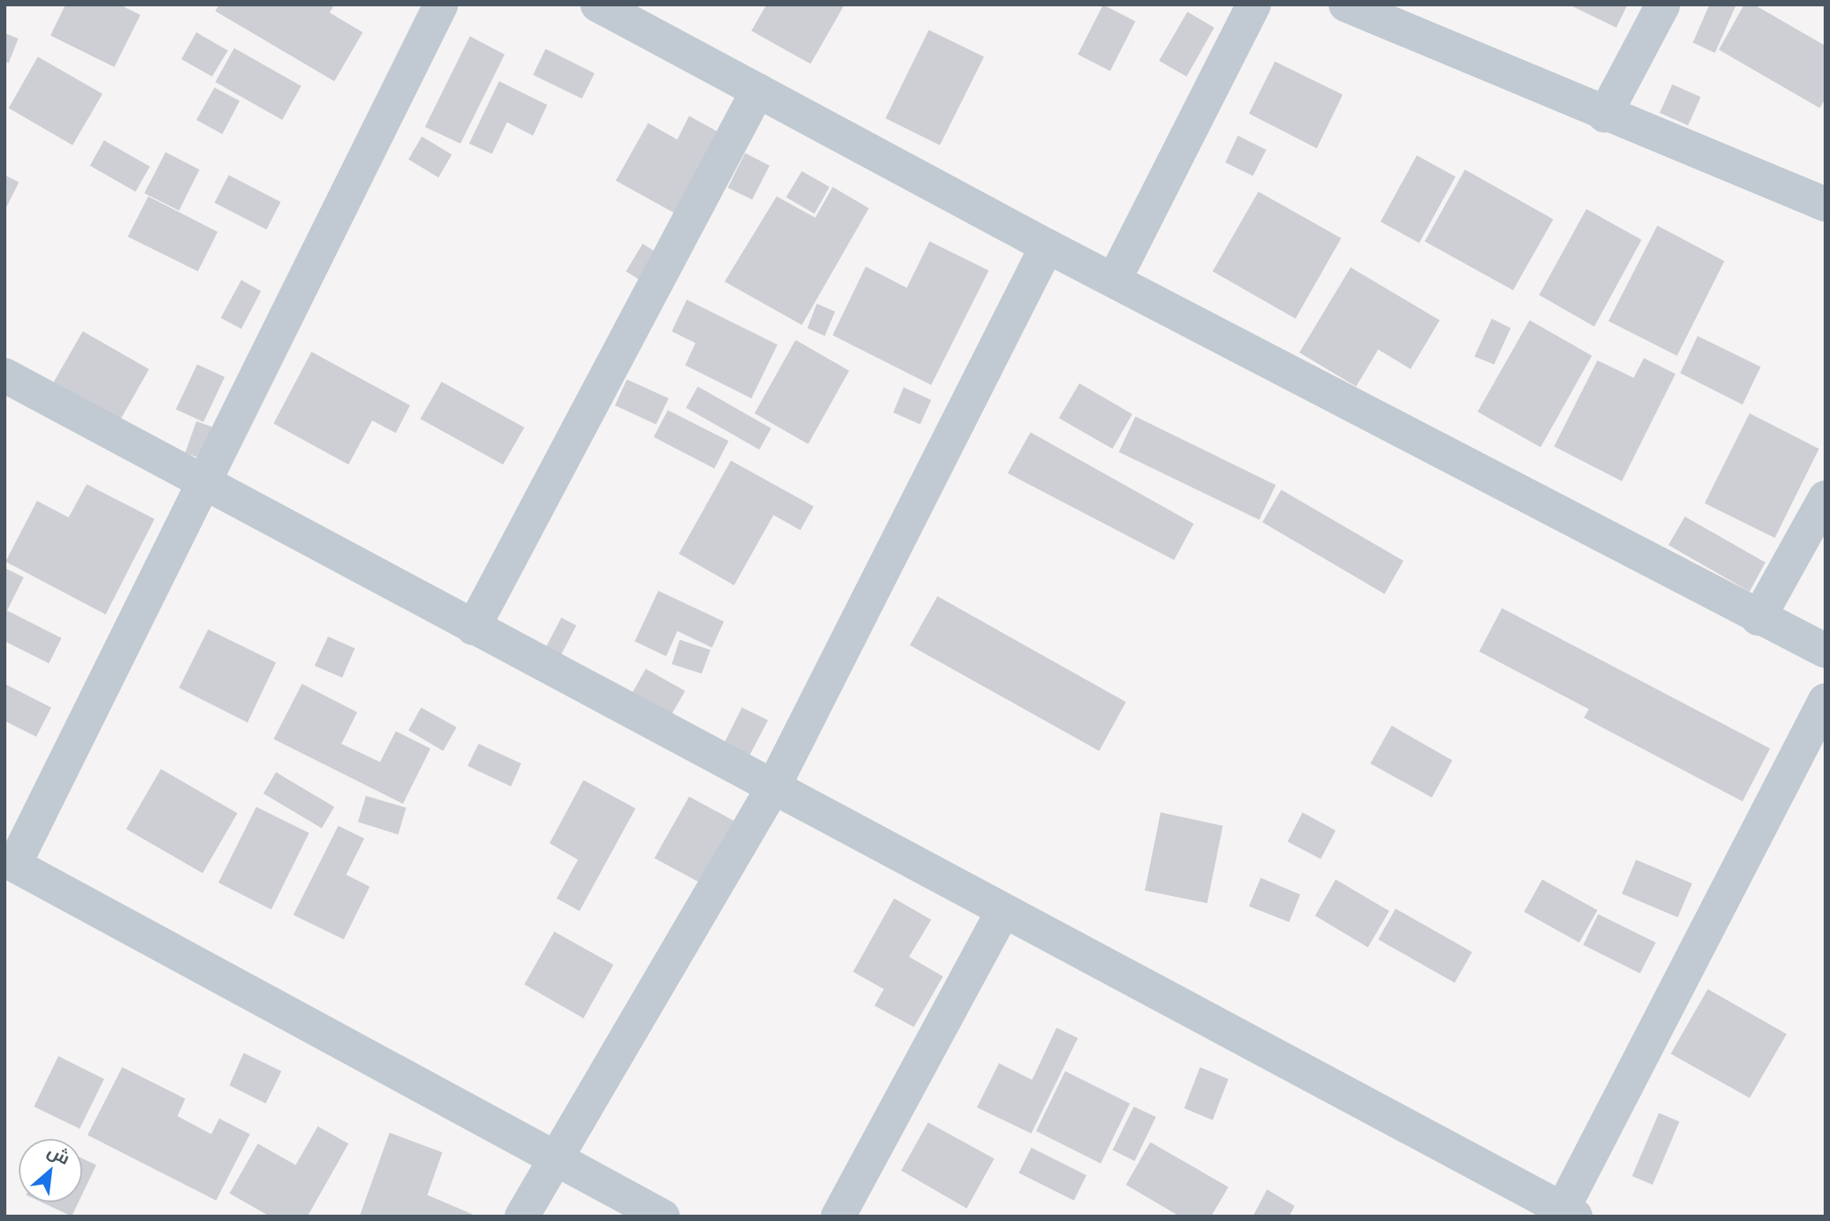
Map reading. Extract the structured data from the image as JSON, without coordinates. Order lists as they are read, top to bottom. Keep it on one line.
{"north":"top right"}
